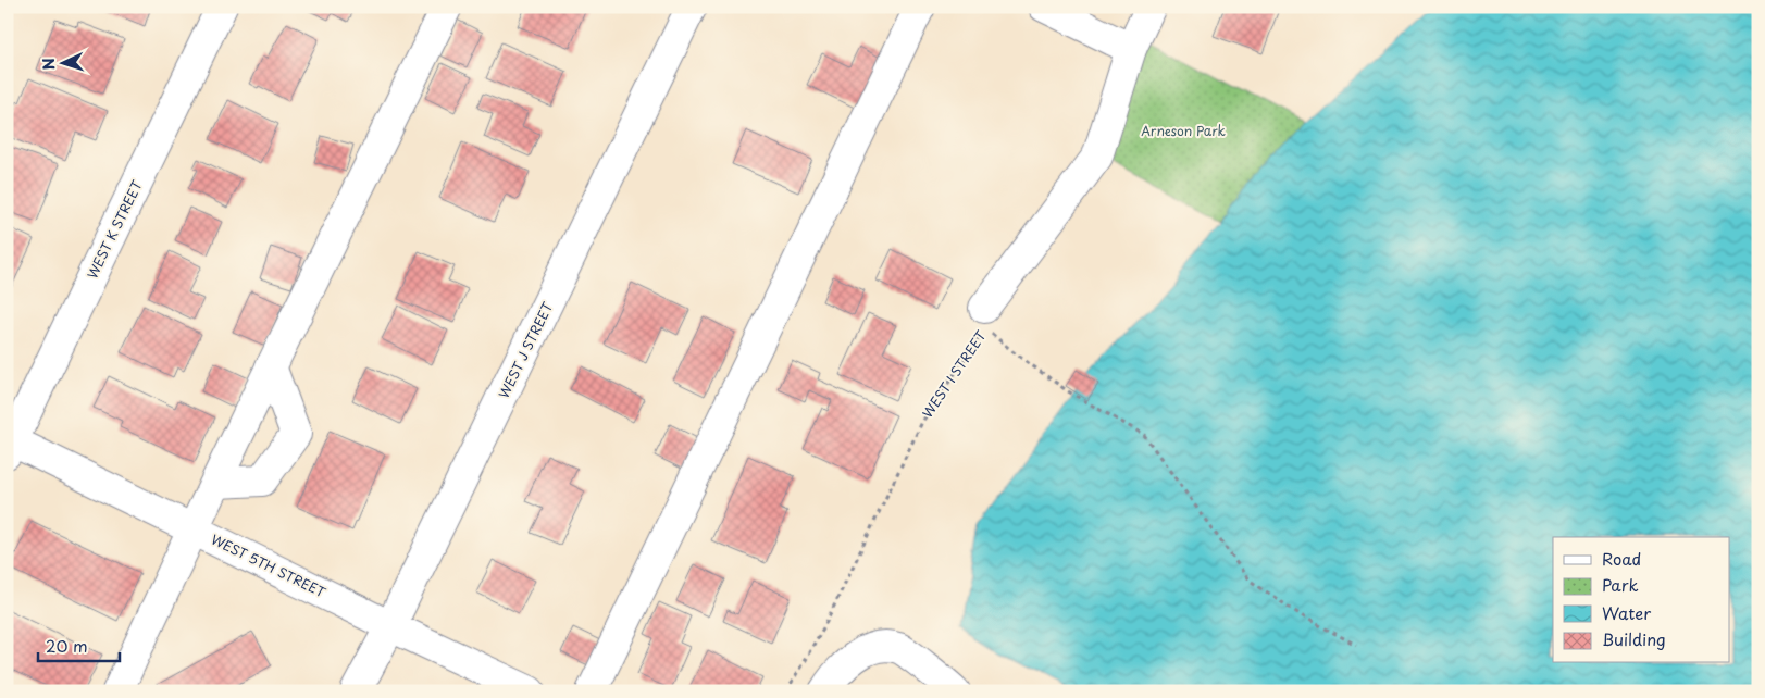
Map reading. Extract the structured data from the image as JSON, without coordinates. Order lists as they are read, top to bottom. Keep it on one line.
{"streets":{"street":["WEST K STREET","WEST J STREET","WEST 5TH STREET"],"path":["WEST I STREET"]},"crossings":[["WEST K STREET","WEST 5TH STREET"],["WEST J STREET","WEST 5TH STREET"]],"parks":["Arneson Park"],"legend":["Road","Park","Water","Building"],"scale_bar":"20 m","north":"left"}
